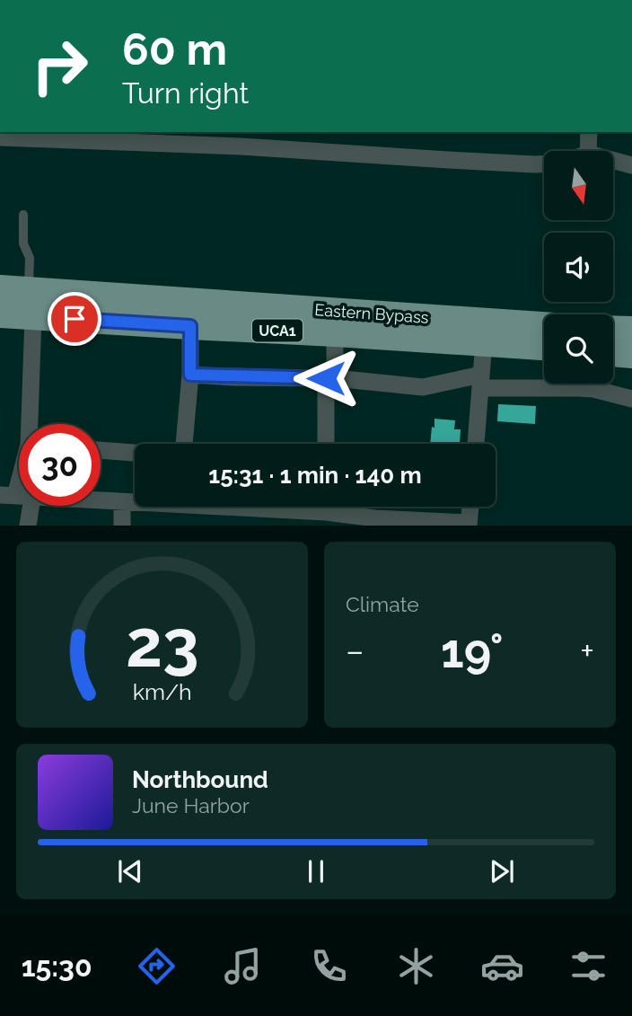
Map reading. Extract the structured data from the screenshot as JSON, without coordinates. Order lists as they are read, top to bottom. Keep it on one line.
{"streets":{"main road":["Eastern Bypass","UCA1"]},"north":"bottom","page":{"turn":["60 m","Turn right"],"limit":"30","trip":"15:31 · 1 min · 140 m","tile":"Climate","heat":["−","19°","+"],"song":["Northbound","June Harbor"],"tabs":"15:30","gauge":["23","km/h"]}}
